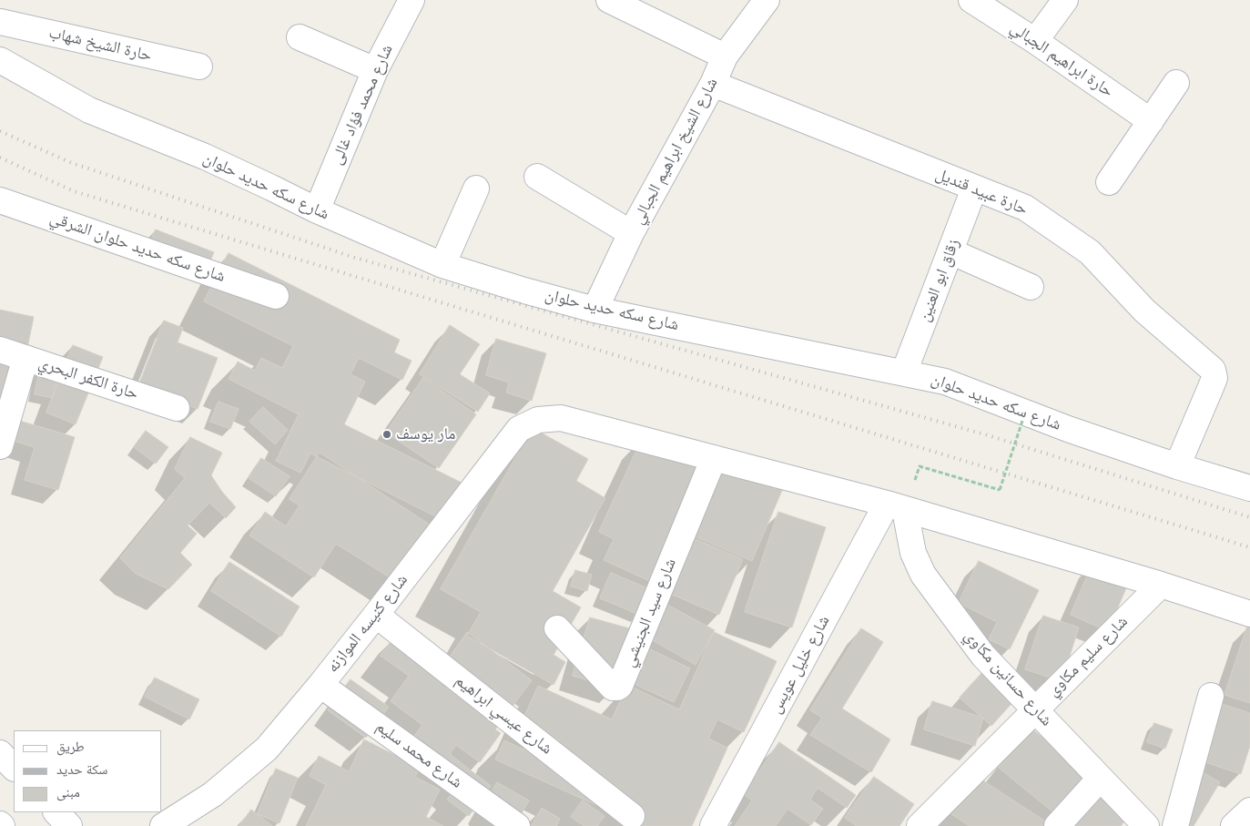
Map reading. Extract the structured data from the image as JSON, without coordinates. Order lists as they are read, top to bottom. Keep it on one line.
{"streets":{"street":["حارة الشيخ شهاب","حارة ابراهيم الجبالي","شارع محمد فؤاد غالى","شارع الشيخ ابراهيم الجبالي","شارع سكه حديد حلوان","حارة عبيد قنديل","شارع سكه حديد حلوان الشرقي","زقاق ابو العنين","حارة الكفر البحري","شارع سيد الجنيشي","شارع كنيسه الموازنه","شارع سليم مكاوي","شارع خليل عويس","شارع حسانين مكاوي","شارع عيسي ابراهيم","شارع محمد سليم"]},"crossings":[["شارع محمد فؤاد غالى","شارع سكه حديد حلوان"],["شارع الشيخ ابراهيم الجبالي","شارع سكه حديد حلوان"],["شارع الشيخ ابراهيم الجبالي","حارة عبيد قنديل"],["شارع سكه حديد حلوان","حارة عبيد قنديل"],["شارع سكه حديد حلوان","زقاق ابو العنين"],["حارة عبيد قنديل","زقاق ابو العنين"],["شارع سيد الجنيشي","شارع كنيسه الموازنه"],["شارع كنيسه الموازنه","شارع عيسي ابراهيم"],["شارع كنيسه الموازنه","شارع محمد سليم"],["شارع سليم مكاوي","شارع حسانين مكاوي"],["شارع خليل عويس","شارع حسانين مكاوي"]],"places":["مار يوسف"],"legend":["طريق","سكة حديد","مبنى"]}
